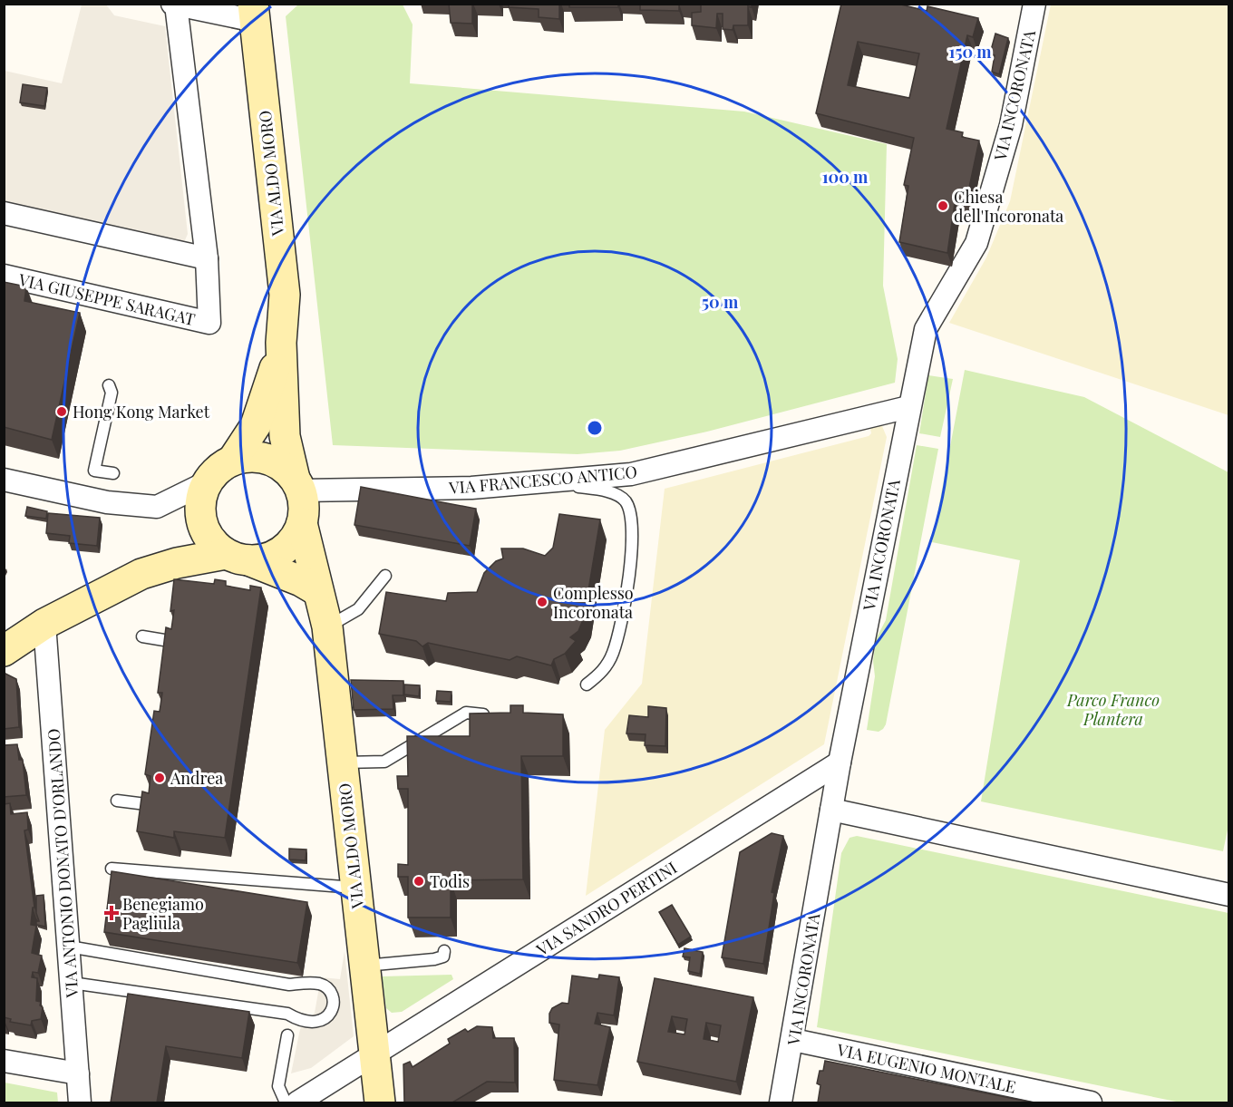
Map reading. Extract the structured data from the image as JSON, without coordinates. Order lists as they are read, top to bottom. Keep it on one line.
{"streets":{"main road":["VIA ALDO MORO"],"street":["VIA INCORONATA","VIA GIUSEPPE SARAGAT","VIA FRANCESCO ANTICO","VIA ANTONIO DONATO D'ORLANDO","VIA SANDRO PERTINI","VIA EUGENIO MONTALE"]},"crossings":[["VIA INCORONATA","VIA FRANCESCO ANTICO"],["VIA INCORONATA","VIA SANDRO PERTINI"],["VIA INCORONATA","VIA EUGENIO MONTALE"],["VIA ALDO MORO","VIA FRANCESCO ANTICO"],["VIA ALDO MORO","VIA SANDRO PERTINI"]],"parks":["Parco Franco Plantera"],"places":{"other":["Chiesa dell'Incoronata","Hong Kong Market","Complesso Incoronata","Andrea","Todis"],"health":["Benegiamo Pagliula"]},"rings":["150 m","100 m","50 m"]}
